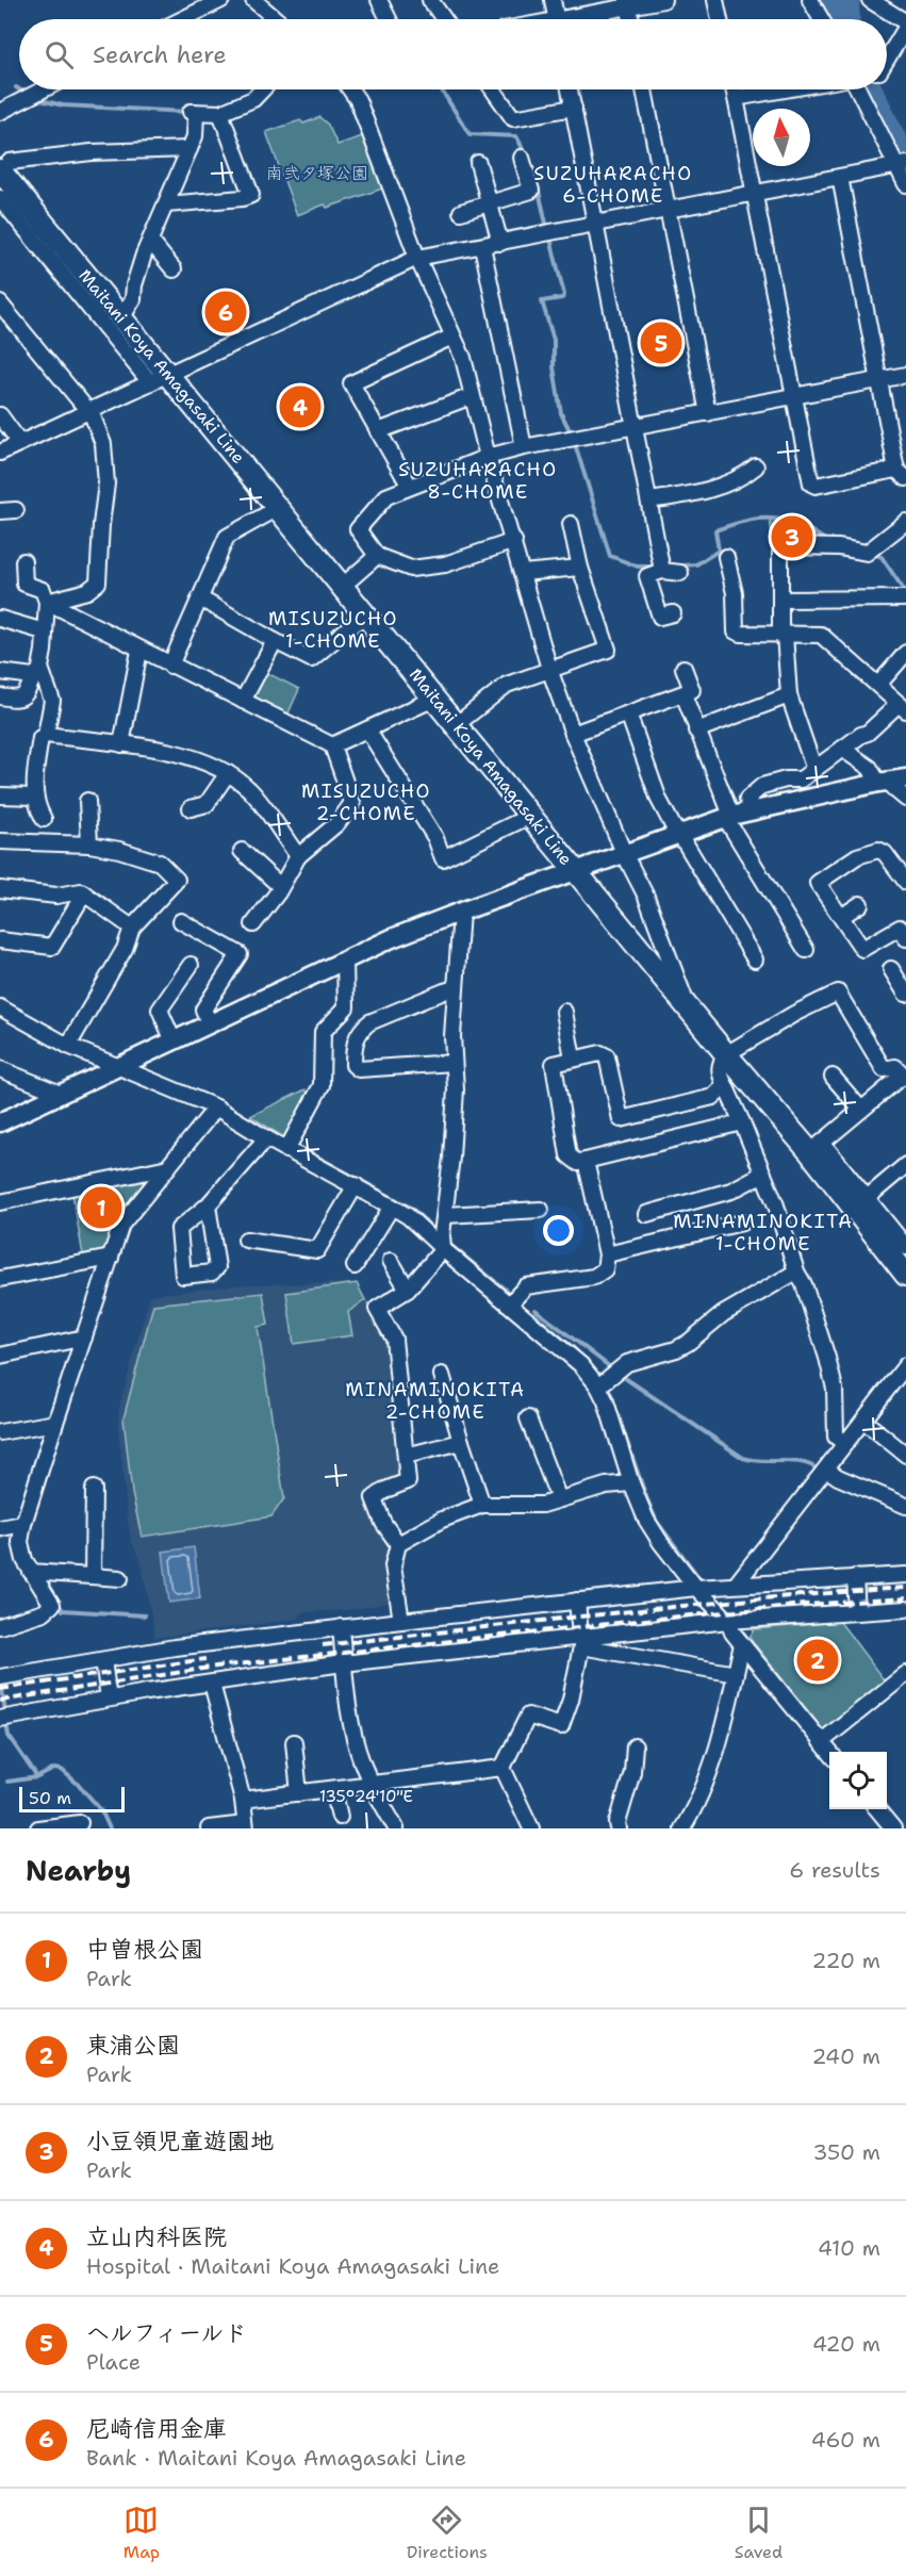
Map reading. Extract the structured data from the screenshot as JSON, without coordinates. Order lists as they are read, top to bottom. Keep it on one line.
{"streets":{"main road":["Maitani Koya Amagasaki Line"]},"districts":["SUZUHARACHO 6-CHOME","SUZUHARACHO 8-CHOME","MISUZUCHO 1-CHOME","MISUZUCHO 2-CHOME","MINAMINOKITA 1-CHOME","MINAMINOKITA 2-CHOME"],"parks":["南弐タ塚公園"],"scale_bar":"50 m","north":"top","page":{"search":"Search here","pins":["6","5","4","3","1","2"],"scale":"50 m","heading":["Nearby","6 results"],"list":[{"mark":"1","name":"中曽根公園","note":"Park","value":"220 m"},{"mark":"2","name":"東浦公園","note":"Park","value":"240 m"},{"mark":"3","name":"小豆領児童遊園地","note":"Park","value":"350 m"},{"mark":"4","name":"立山内科医院","note":"Hospital · Maitani Koya Amagasaki Line","value":"410 m"},{"mark":"5","name":"ヘルフィールド","note":"Place","value":"420 m"},{"mark":"6","name":"尼崎信用金庫","note":"Bank · Maitani Koya Amagasaki Line","value":"460 m"}],"nav":["Map","Directions","Saved"]},"coordinates":["135°24'10\"E"]}
